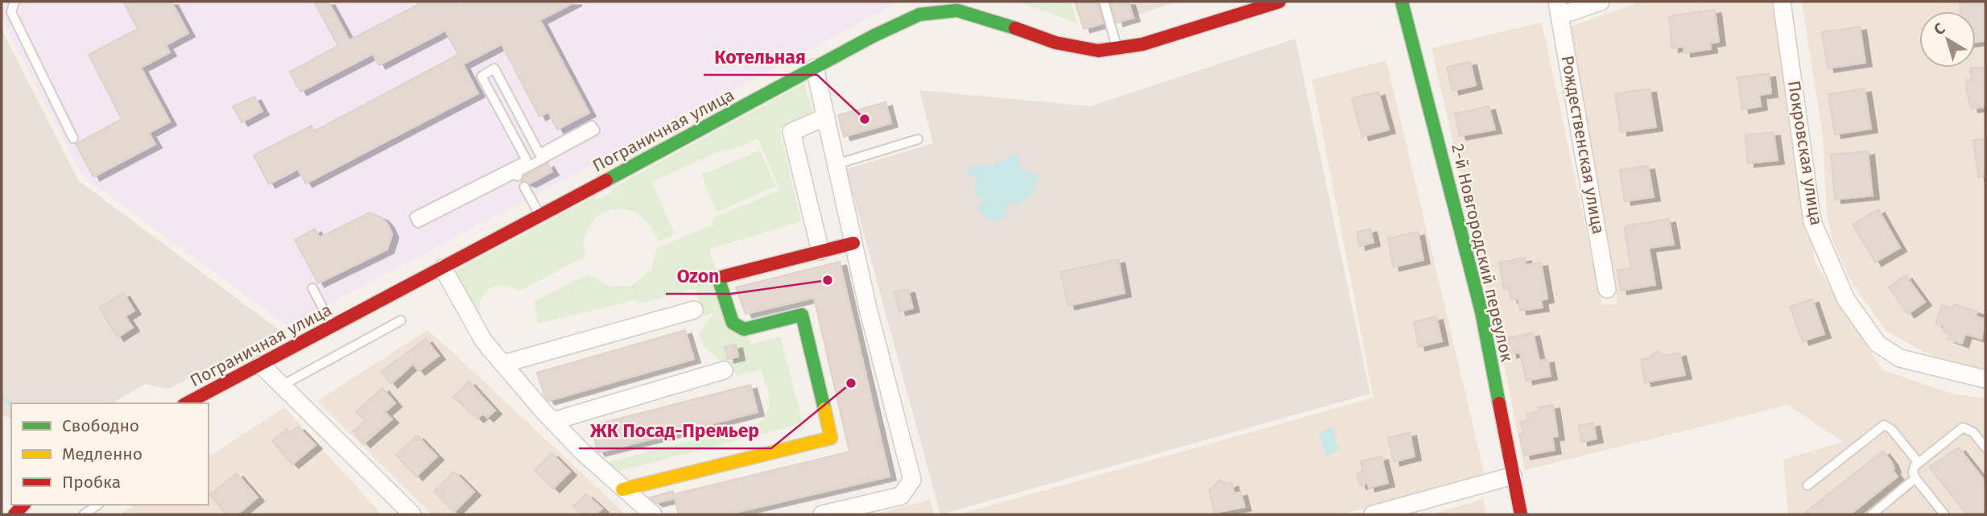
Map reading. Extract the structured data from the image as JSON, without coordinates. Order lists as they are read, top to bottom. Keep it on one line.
{"streets":{"street":["Пограничная улица","Рождественская улица","Покровская улица","2-й Новгородский переулок"]},"places":["Котельная","Ozon","ЖК Посад-Премьер"],"legend":["Свободно","Медленно","Пробка"],"north":"top left"}
